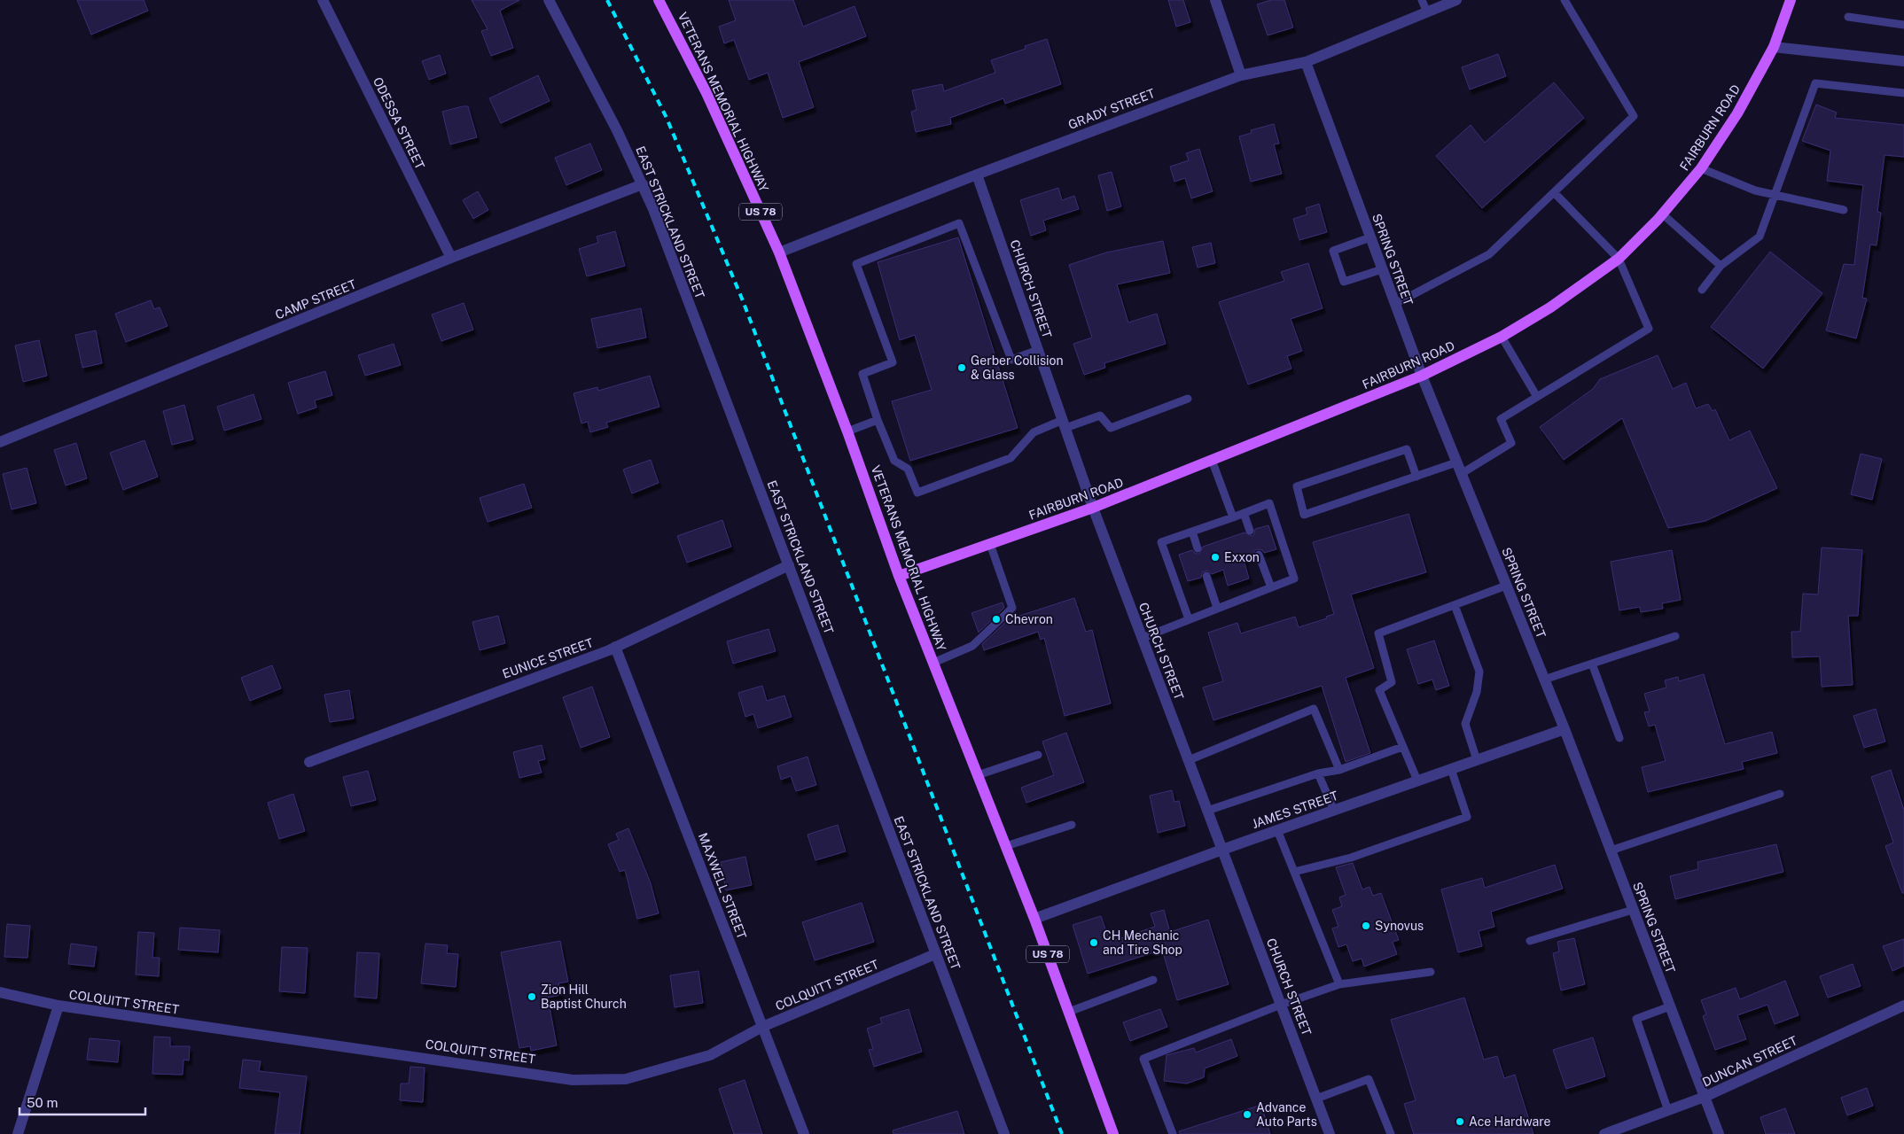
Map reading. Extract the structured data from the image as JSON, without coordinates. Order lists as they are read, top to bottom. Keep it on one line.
{"streets":{"main road":["VETERANS MEMORIAL HIGHWAY","FAIRBURN ROAD","US 78"],"street":["GRADY STREET","ODESSA STREET","EAST STRICKLAND STREET","SPRING STREET","CHURCH STREET","CAMP STREET","EUNICE STREET","JAMES STREET","MAXWELL STREET","COLQUITT STREET","DUNCAN STREET"]},"crossings":[["VETERANS MEMORIAL HIGHWAY","GRADY STREET"],["VETERANS MEMORIAL HIGHWAY","FAIRBURN ROAD"],["VETERANS MEMORIAL HIGHWAY","JAMES STREET"],["GRADY STREET","SPRING STREET"],["GRADY STREET","CHURCH STREET"],["ODESSA STREET","CAMP STREET"],["FAIRBURN ROAD","SPRING STREET"],["FAIRBURN ROAD","CHURCH STREET"],["EAST STRICKLAND STREET","CAMP STREET"],["EAST STRICKLAND STREET","EUNICE STREET"],["EAST STRICKLAND STREET","COLQUITT STREET"],["SPRING STREET","JAMES STREET"],["SPRING STREET","DUNCAN STREET"],["CHURCH STREET","JAMES STREET"],["EUNICE STREET","MAXWELL STREET"],["MAXWELL STREET","COLQUITT STREET"]],"places":["Gerber Collision & Glass","Exxon","Chevron","Synovus","CH Mechanic and Tire Shop","Zion Hill Baptist Church","Advance Auto Parts","Ace Hardware"],"scale_bar":"50 m"}
